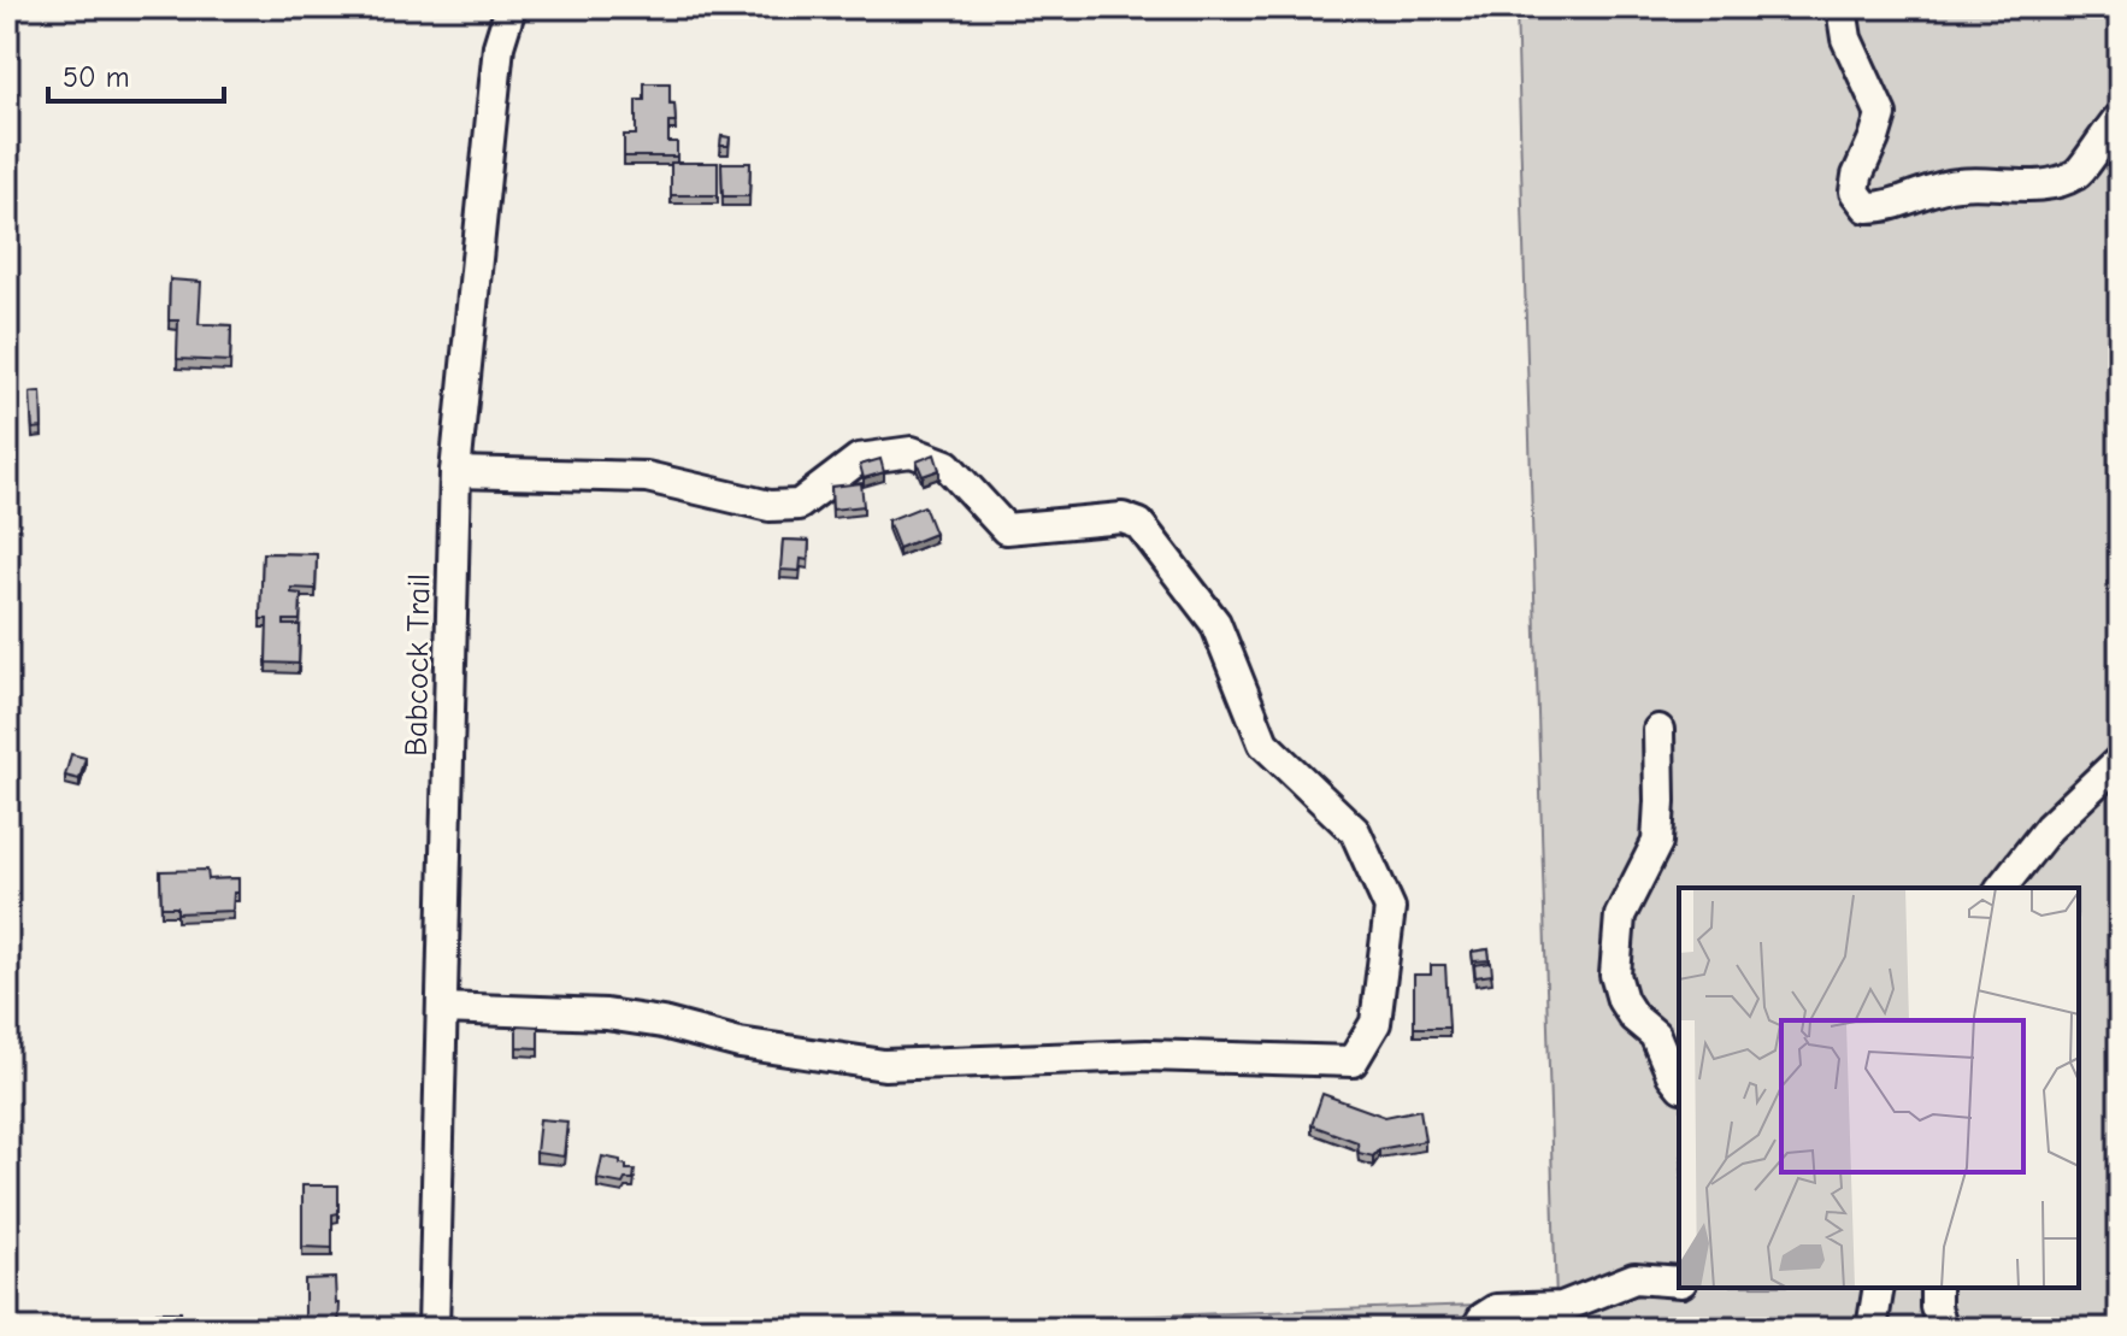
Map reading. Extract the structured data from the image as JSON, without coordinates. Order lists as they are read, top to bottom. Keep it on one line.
{"streets":{"street":["Babcock Trail"]},"scale_bar":"50 m"}
